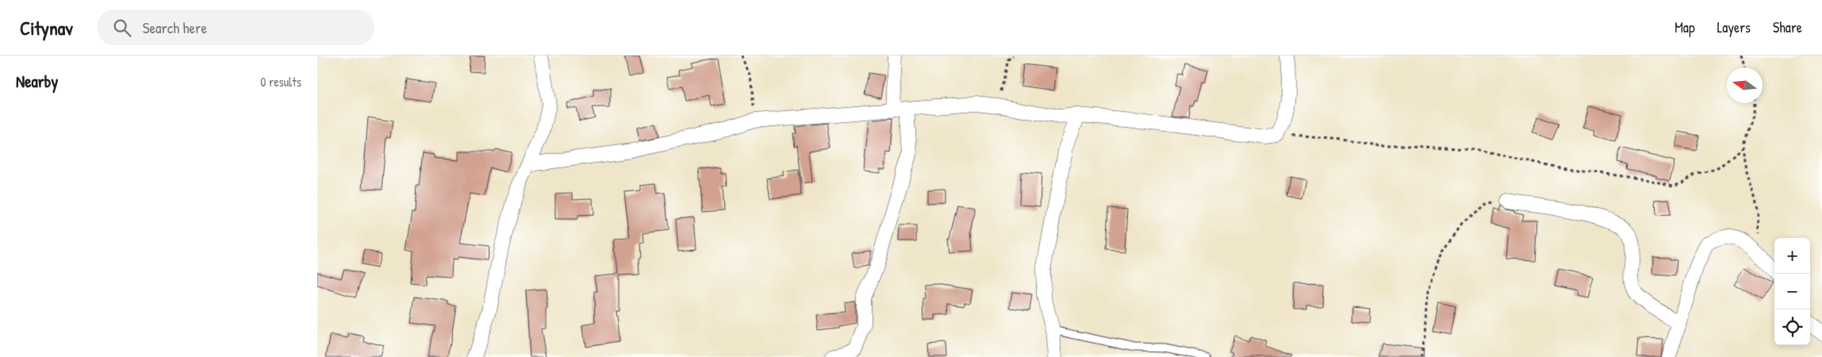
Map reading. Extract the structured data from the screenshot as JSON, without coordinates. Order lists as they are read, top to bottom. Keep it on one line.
{"north":"left","page":{"header":"Citynav","search":"Search here","nav":["Map","Layers","Share"],"heading":["Nearby","0 results"],"map_buttons":["+","−"]}}
